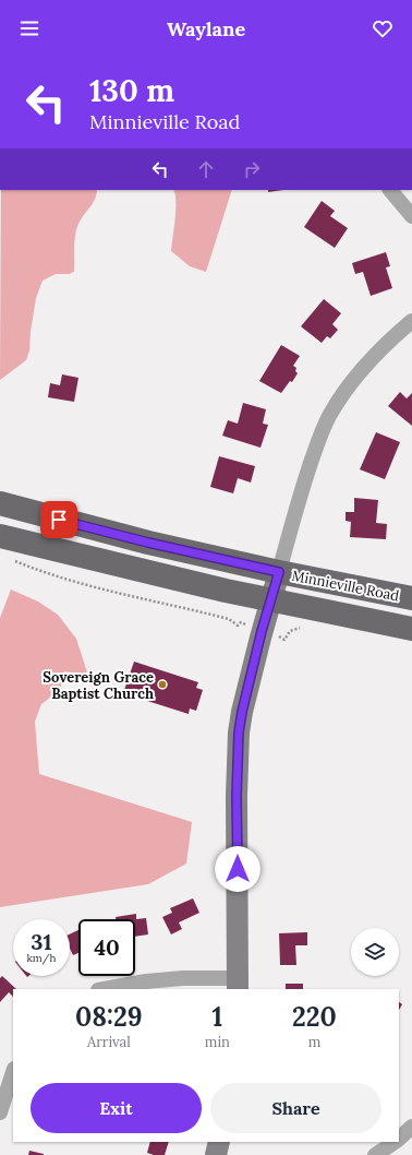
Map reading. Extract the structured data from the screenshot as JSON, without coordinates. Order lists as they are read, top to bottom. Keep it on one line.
{"streets":{"main road":["Minnieville Road"]},"places":["Sovereign Grace Baptist Church"],"page":{"header":"Waylane","turn":["130 m","Minnieville Road"],"speed":"31 km/h","limit":"40","eta":["08:29","Arrival","1","min","220","m"],"buttons":["Exit","Share"]}}
